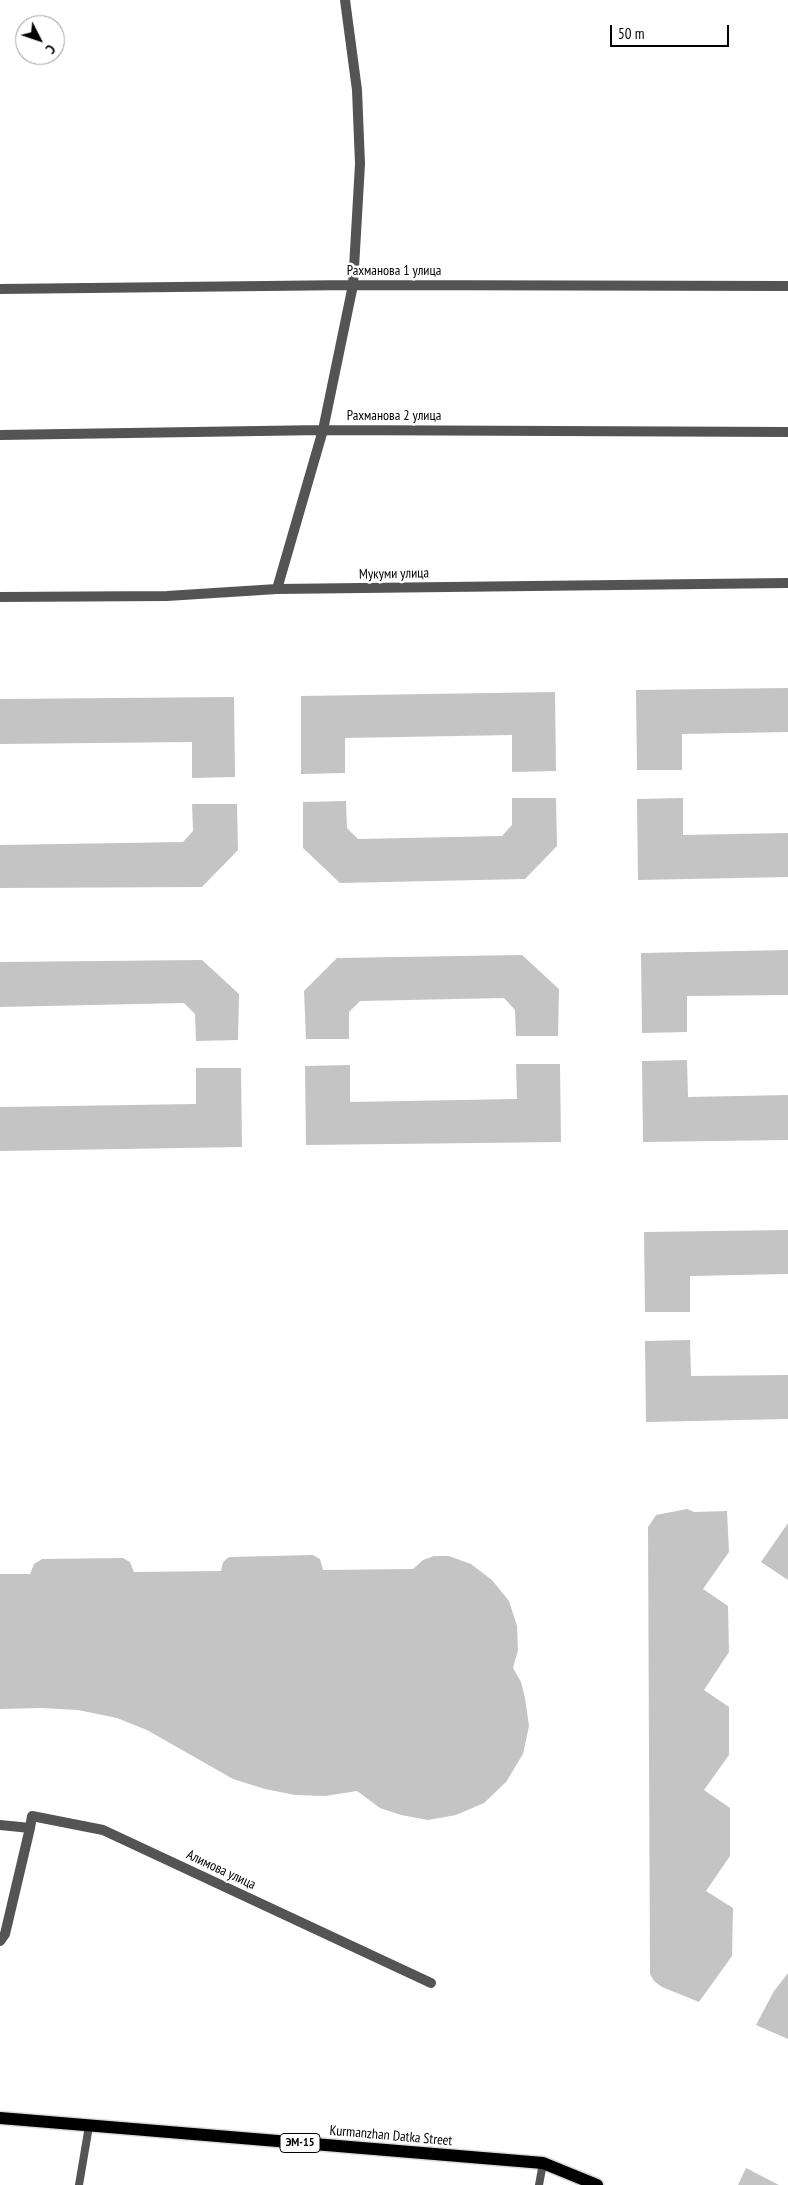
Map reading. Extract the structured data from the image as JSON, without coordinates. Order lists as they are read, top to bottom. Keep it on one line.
{"streets":{"main road":["Kurmanzhan Datka Street","ЭМ-15"],"street":["Рахманова 1 улица","Рахманова 2 улица","Мукуми улица","Алимова улица"]},"scale_bar":"50 m","north":"bottom right"}
